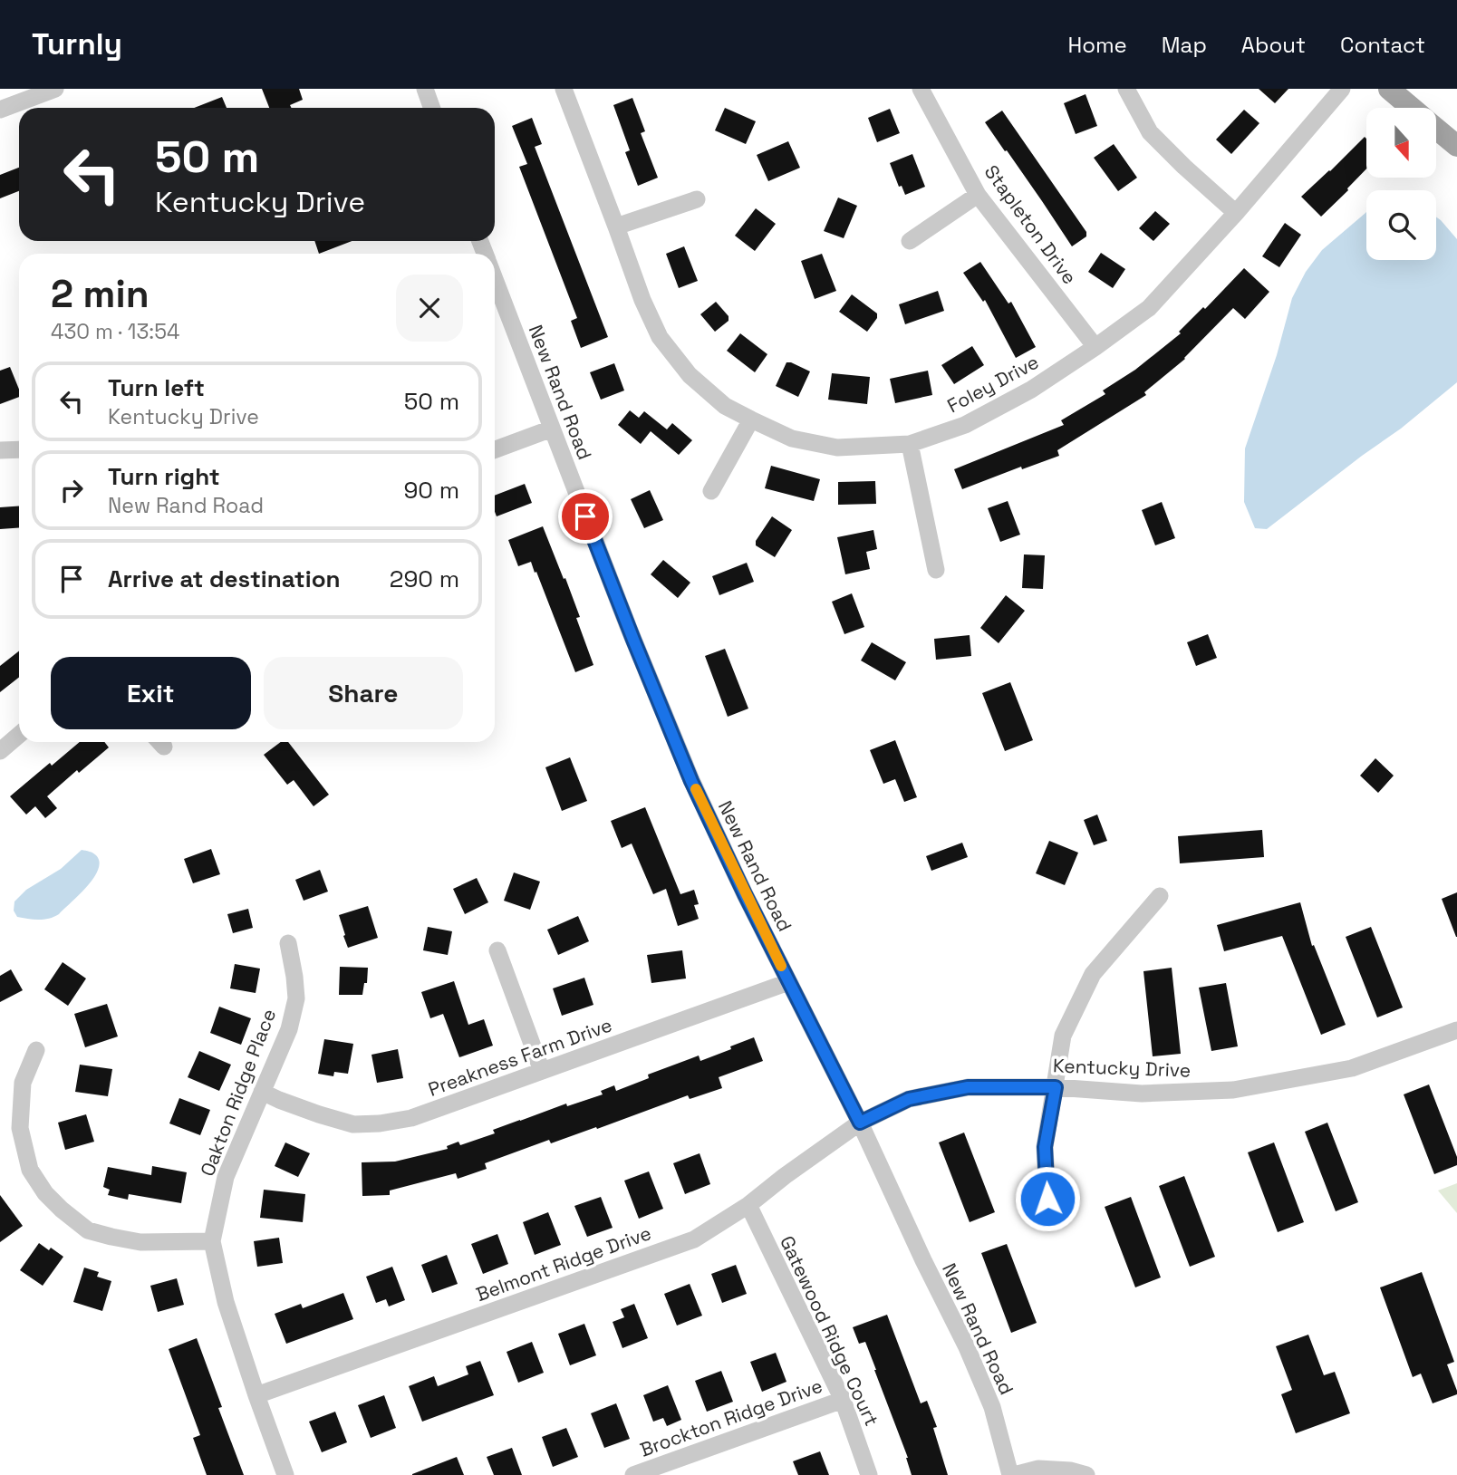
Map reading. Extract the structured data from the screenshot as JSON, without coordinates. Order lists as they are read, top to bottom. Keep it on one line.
{"streets":{"street":["Stapleton Drive","Foley Drive","New Rand Road","Preakness Farm Drive","Kentucky Drive","Oakton Ridge Place","Belmont Ridge Drive","Gatewood Ridge Court","Brockton Ridge Drive"]},"crossings":[["Stapleton Drive","Foley Drive"],["New Rand Road","Preakness Farm Drive"],["New Rand Road","Kentucky Drive"],["New Rand Road","Belmont Ridge Drive"],["Preakness Farm Drive","Oakton Ridge Place"],["Kentucky Drive","Belmont Ridge Drive"],["Oakton Ridge Place","Belmont Ridge Drive"],["Belmont Ridge Drive","Gatewood Ridge Court"],["Gatewood Ridge Court","Brockton Ridge Drive"]],"north":"bottom","page":{"header":"Turnly","nav":["Home","Map","About","Contact"],"turn":["50 m","Kentucky Drive"],"heading":["2 min","430 m · 13:54"],"list":[{"name":"Turn left","note":"Kentucky Drive","value":"50 m"},{"name":"Turn right","note":"New Rand Road","value":"90 m"},{"name":"Arrive at destination","value":"290 m"}],"buttons":["Exit","Share"]}}
